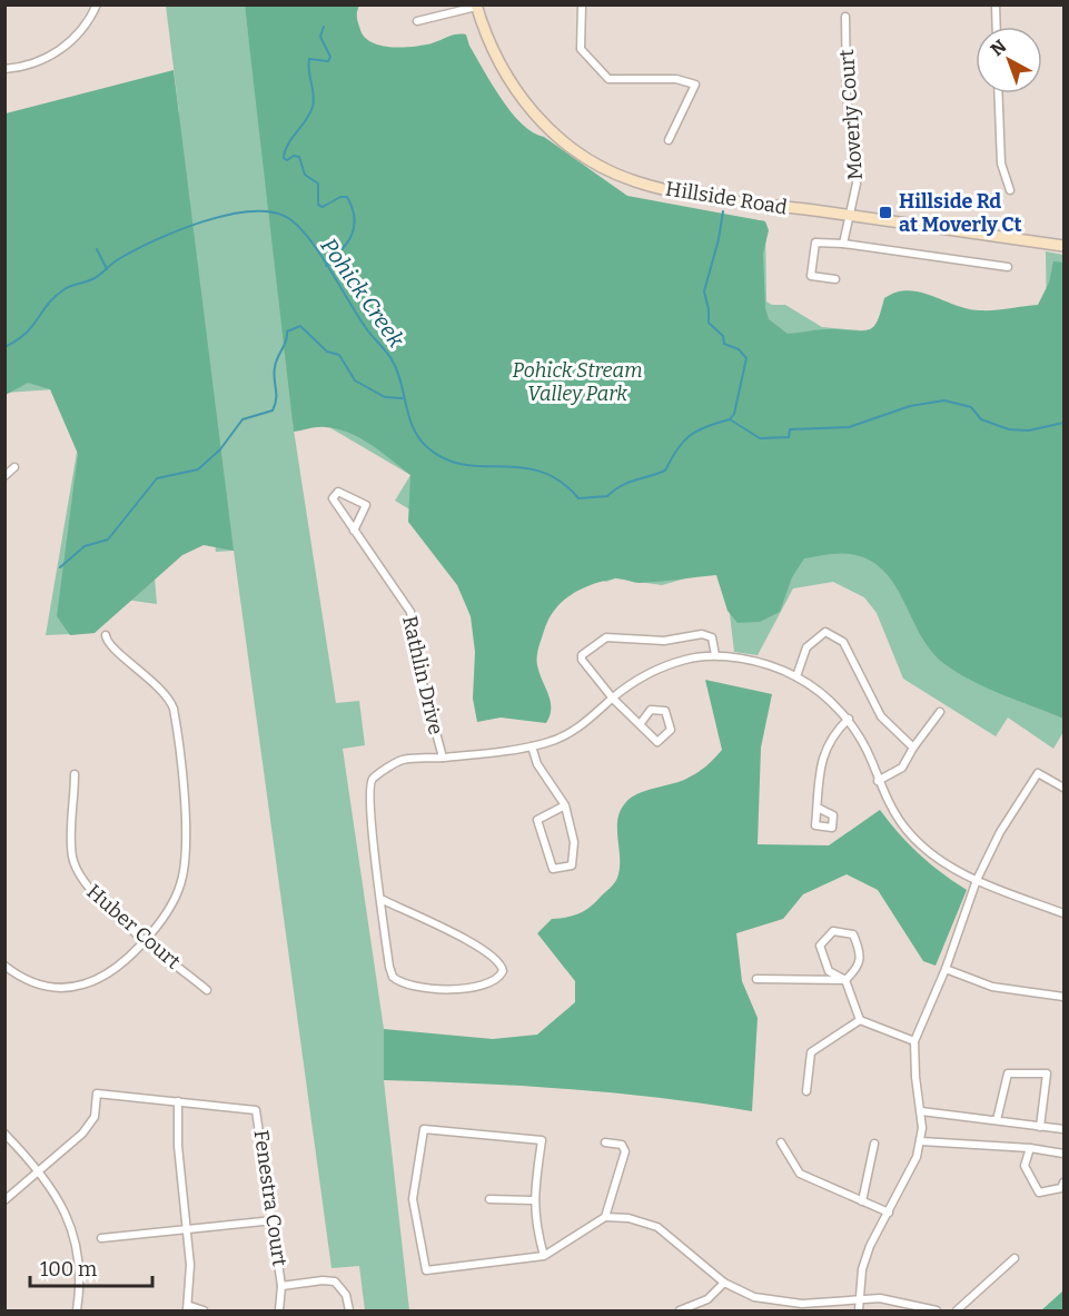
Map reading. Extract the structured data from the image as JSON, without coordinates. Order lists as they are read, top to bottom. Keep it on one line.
{"streets":{"street":["Moverly Court","Hillside Road","Rathlin Drive","Huber Court","Fenestra Court"]},"crossings":[["Moverly Court","Hillside Road"]],"water":["Pohick Creek"],"parks":["Pohick Stream Valley Park"],"places":{"transit":["Hillside Rd at Moverly Ct"]},"scale_bar":"100 m","north":"top left"}
